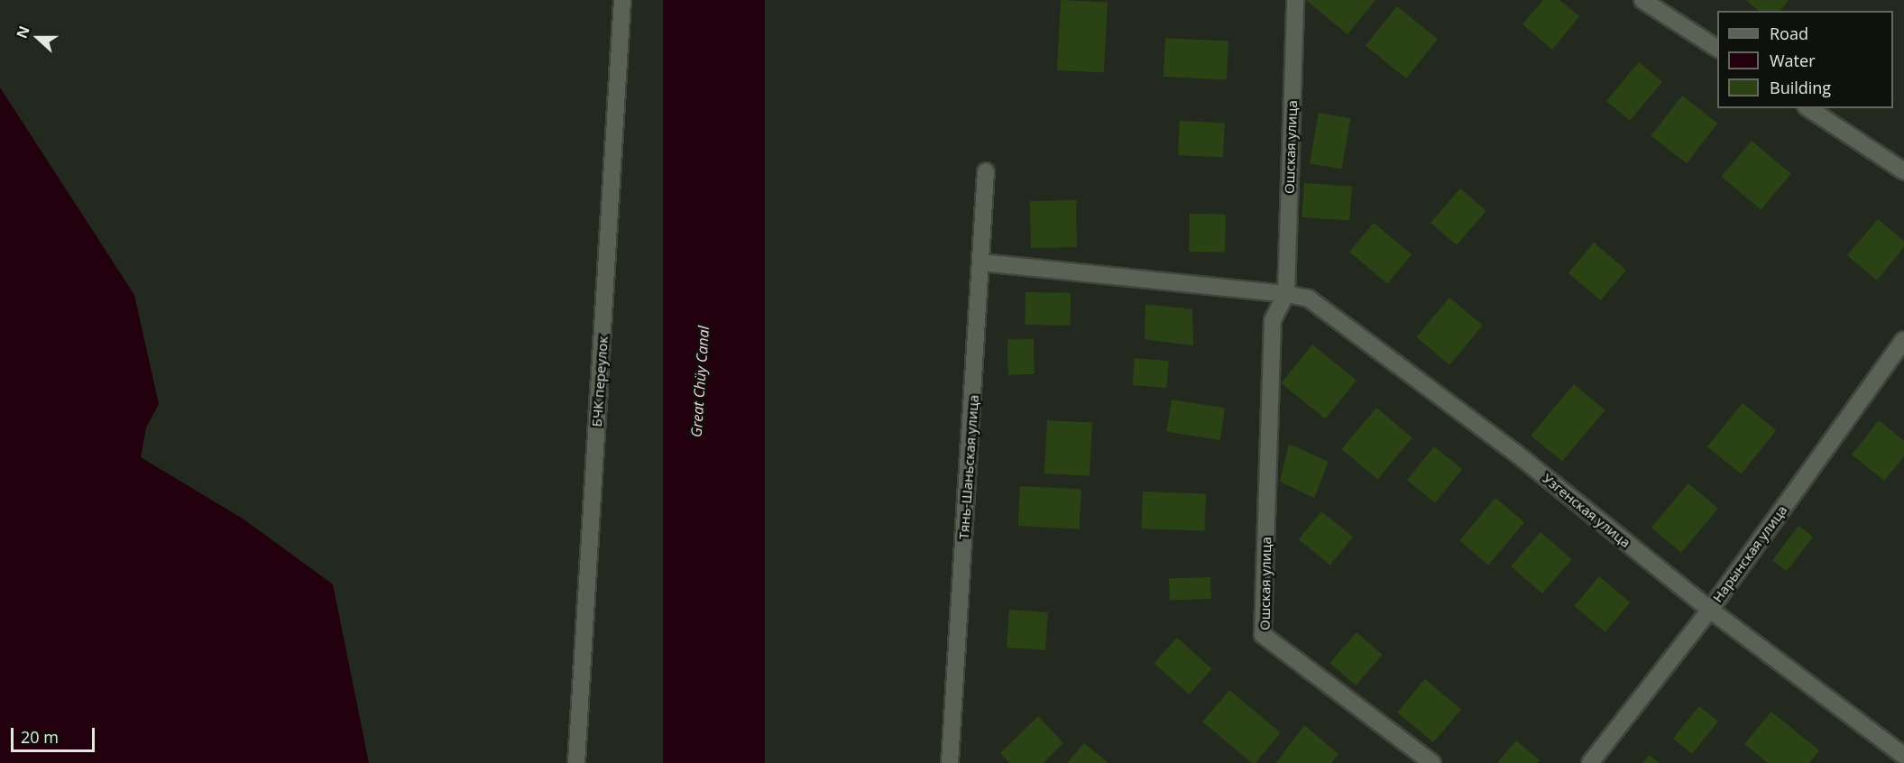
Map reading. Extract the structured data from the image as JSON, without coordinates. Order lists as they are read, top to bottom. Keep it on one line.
{"streets":{"street":["Ошская улица","БЧК переулок","Тянь-Шаньская улица","Узгенская улица","Нарынская улица"]},"crossings":[["Ошская улица","Узгенская улица"],["Тянь-Шаньская улица","Узгенская улица"],["Узгенская улица","Нарынская улица"]],"water":["Great Chüy Canal"],"legend":["Road","Water","Building"],"scale_bar":"20 m","north":"left"}
